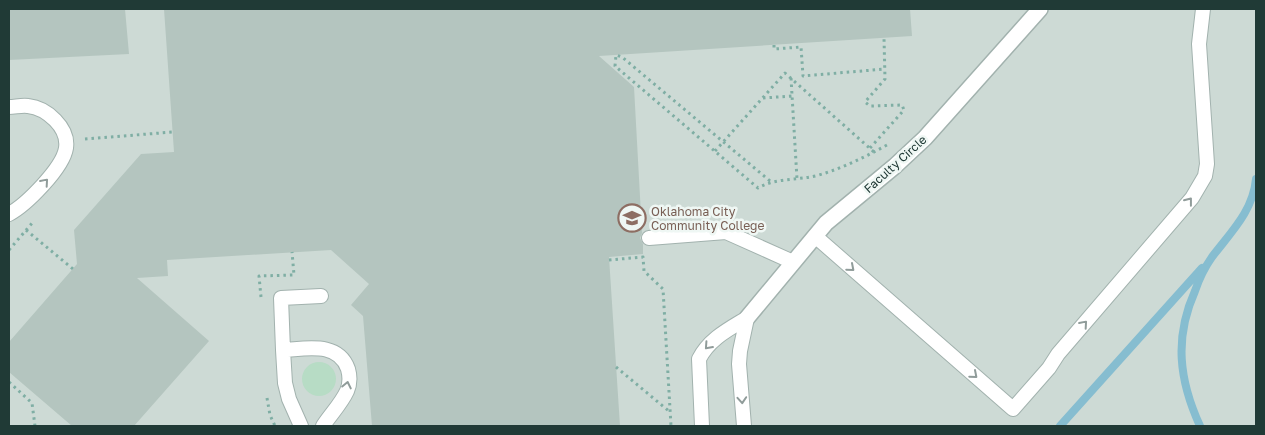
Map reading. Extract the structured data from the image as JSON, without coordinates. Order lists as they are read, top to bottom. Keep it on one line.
{"streets":{"street":["Faculty Circle"]},"places":{"school or university":["Oklahoma City Community College"]}}
